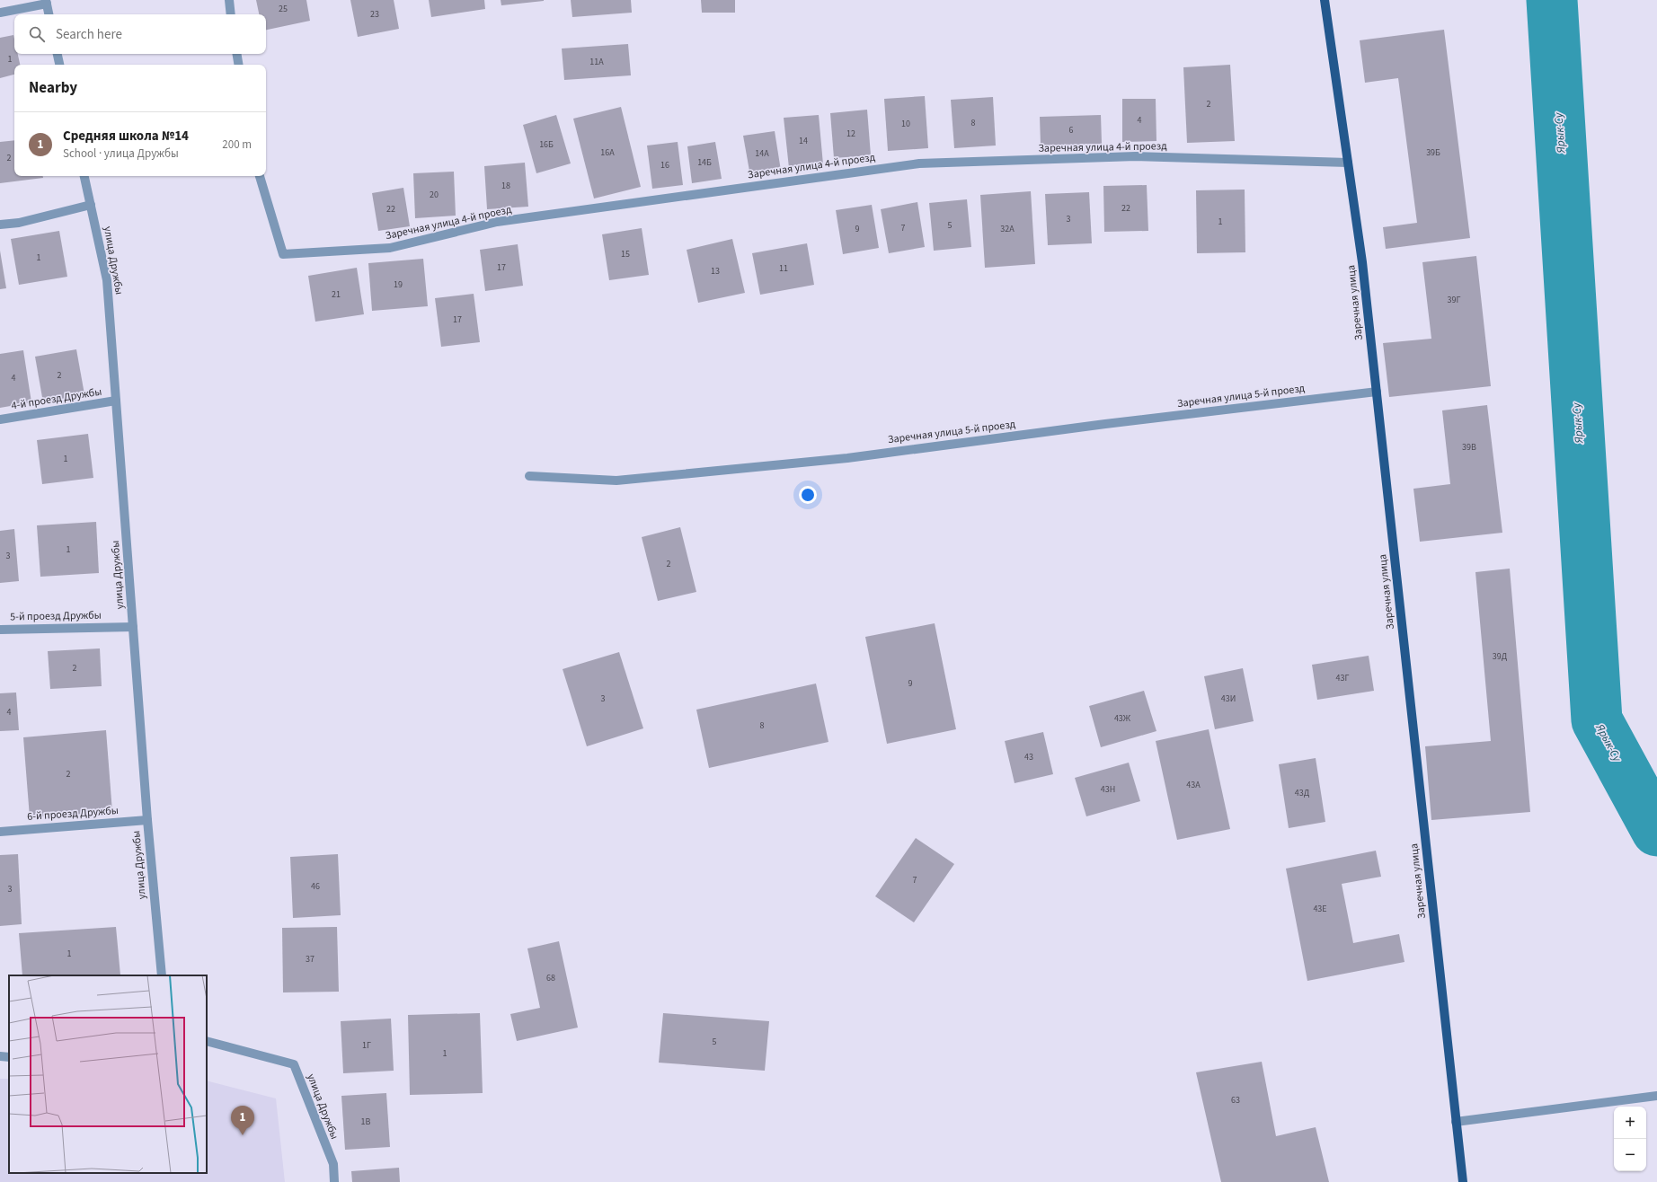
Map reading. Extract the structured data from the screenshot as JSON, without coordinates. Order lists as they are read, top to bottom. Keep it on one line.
{"streets":{"main road":["Заречная улица"],"street":["Заречная улица 4-й проезд","улица Дружбы","Заречная улица 5-й проезд","4-й проезд Дружбы","5-й проезд Дружбы","6-й проезд Дружбы"]},"crossings":[["Заречная улица 4-й проезд","Заречная улица"],["улица Дружбы","4-й проезд Дружбы"],["улица Дружбы","5-й проезд Дружбы"],["улица Дружбы","6-й проезд Дружбы"],["Заречная улица","Заречная улица 5-й проезд"]],"water":["Ярык-Су"],"house_numbers":["25","23","1","11А","2","4","8","10","6","12","14","16Б","16А","39Б","14А","2","14Б","16","18","20","22","22","3","1","5","7","9","32А","15","1","17","11","13","19","21","39Г","17","2","4","39В","1","1","3","2","39Д","2","43Г","9","3","43И","4","43Ж","8","43","2","43А","43Н","43Д","7","46","3","43Е","1","37","68","5","1Г","1","63","1В"],"page":{"search":"Search here","heading":"Nearby","list":[{"mark":"1","name":"Средняя школа №14","note":"School · улица Дружбы","value":"200 m"}],"pins":"1","map_buttons":["+","−"]}}
